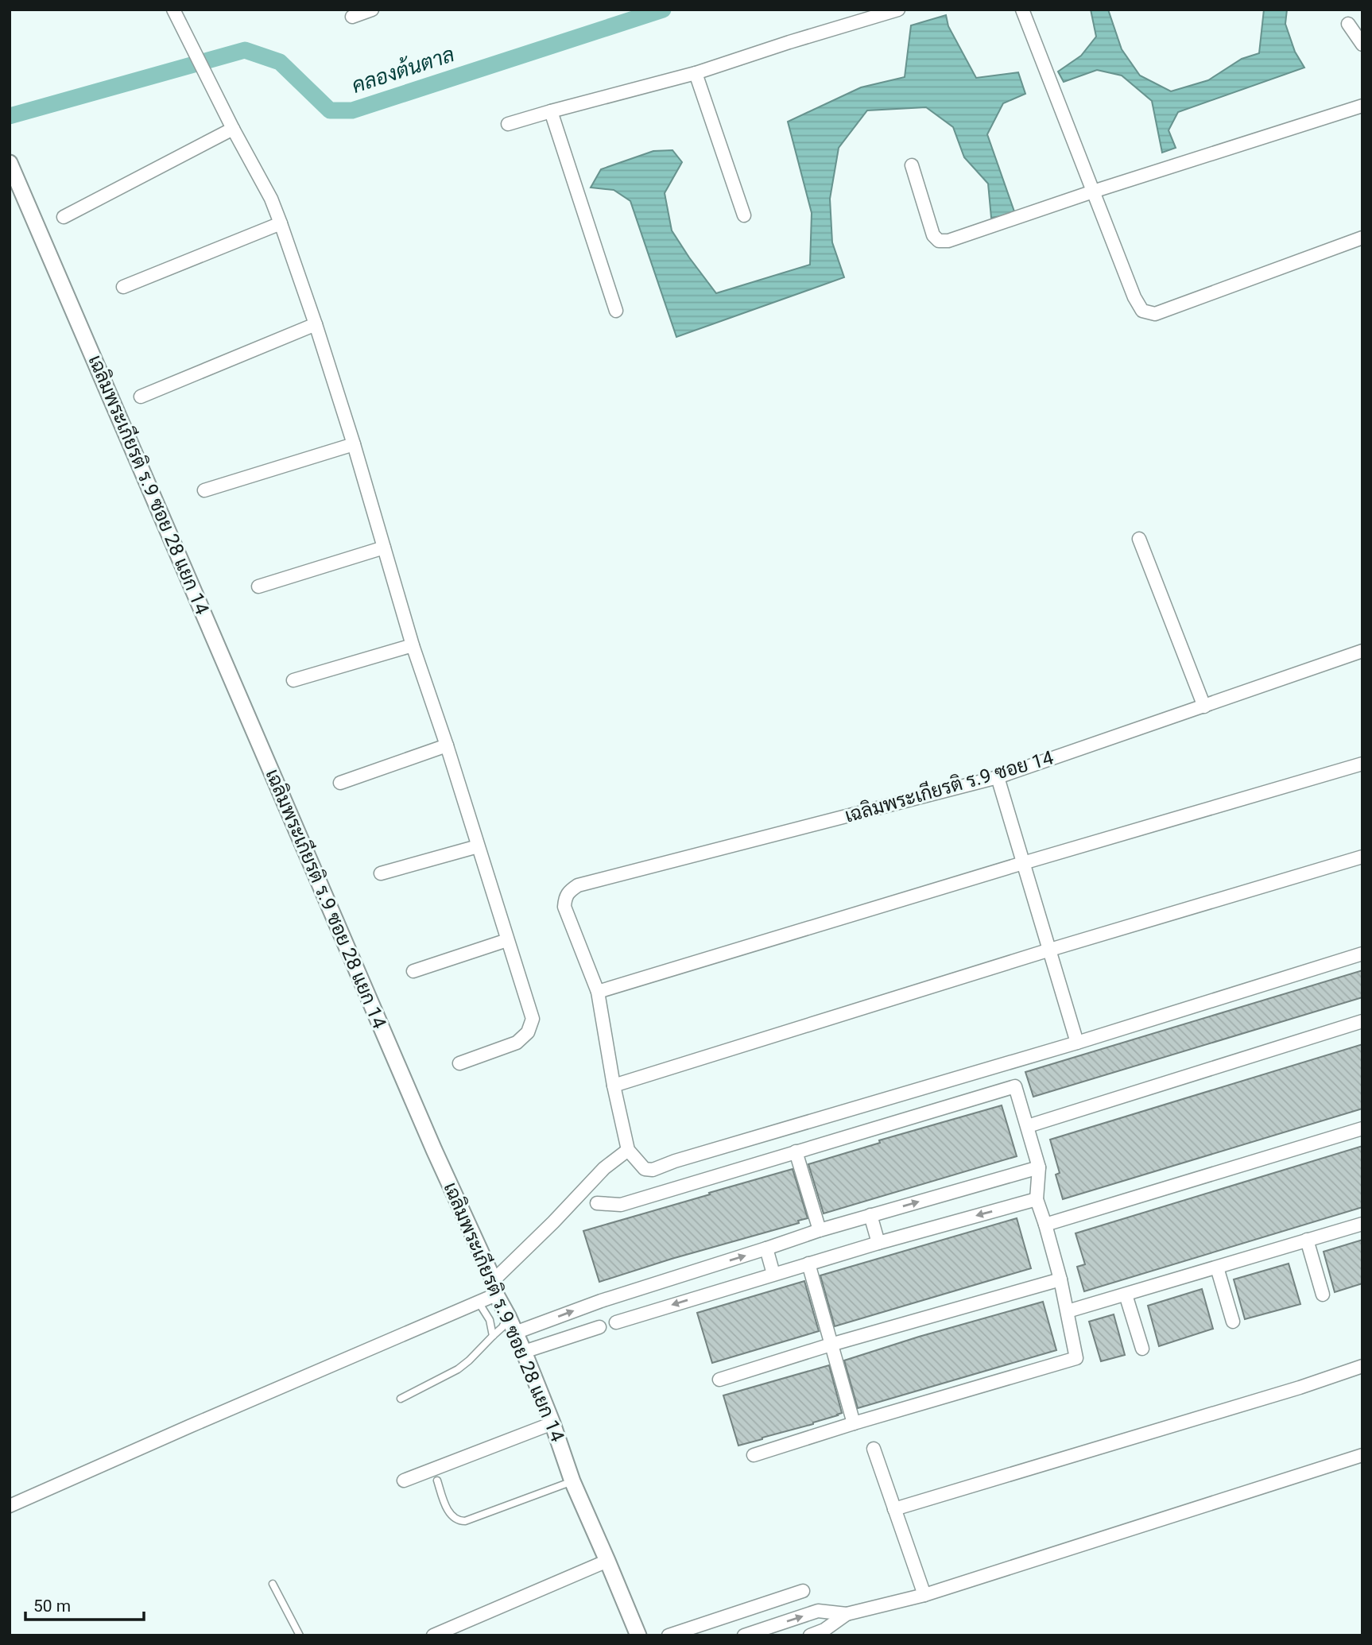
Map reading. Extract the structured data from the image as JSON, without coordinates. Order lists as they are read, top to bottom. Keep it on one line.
{"streets":{"street":["เฉลิมพระเกียรติ ร.9 ซอย 28 แยก 14","เฉลิมพระเกียรติ ร.9 ซอย 14"]},"water":["คลองต้นตาล"],"scale_bar":"50 m"}
